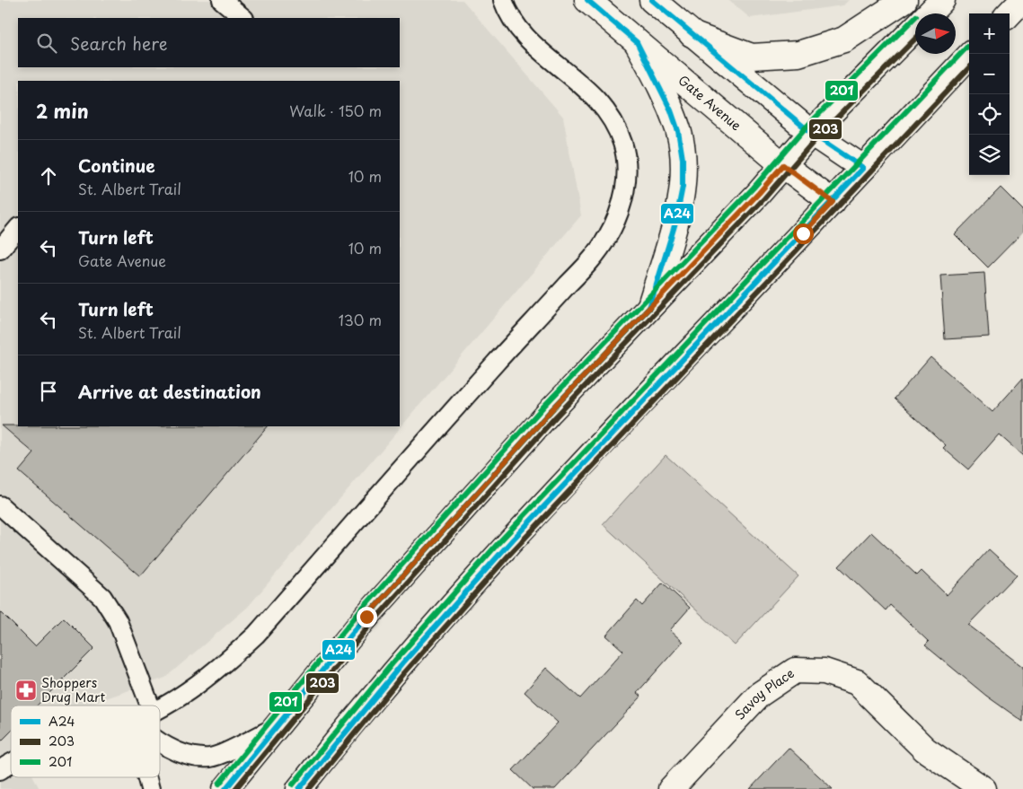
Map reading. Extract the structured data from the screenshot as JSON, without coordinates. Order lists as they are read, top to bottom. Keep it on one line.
{"streets":{"main road":["Gate Avenue","Savoy Place"]},"places":{"pharmacy":["Shoppers Drug Mart"]},"lines":["transit line A24","transit line 201","transit line 203"],"legend":["A24","203","201"],"north":"right","page":{"map_buttons":["+","−"],"search":"Search here","heading":["2 min","Walk · 150 m"],"list":[["Continue","St. Albert Trail","10 m"],["Turn left","Gate Avenue","10 m"],["Turn left","St. Albert Trail","130 m"],"Arrive at destination"]}}
